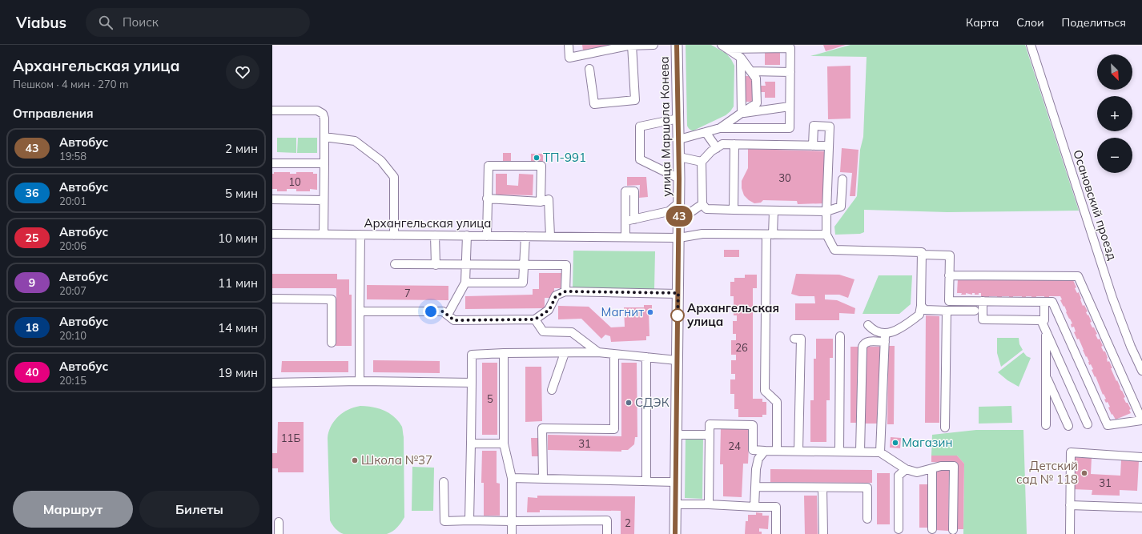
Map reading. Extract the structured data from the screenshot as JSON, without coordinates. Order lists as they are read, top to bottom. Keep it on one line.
{"streets":{"main road":["улица Маршала Конева"],"street":["Осановский проезд","Архангельская улица"]},"crossings":[["улица Маршала Конева","Архангельская улица"]],"places":["ТП-991","Магнит","Архангельская улица","СДЭК","Магазин","Школа №37","Детский сад № 118"],"lines":["bus line 43"],"house_numbers":["30","10","7","26","5","11Б","31","24","31","2"],"north":"bottom right","page":{"header":"Viabus","search":"Поиск","nav":["Карта","Слои","Поделиться"],"heading":[["Архангельская улица","Пешком · 4 мин · 270 m"],"Отправления"],"on_map":"43","map_buttons":["+","−"],"list":[{"mark":"43","name":"Автобус","note":"19:58","value":"2 мин"},{"mark":"36","name":"Автобус","note":"20:01","value":"5 мин"},{"mark":"25","name":"Автобус","note":"20:06","value":"10 мин"},{"mark":"9","name":"Автобус","note":"20:07","value":"11 мин"},{"mark":"18","name":"Автобус","note":"20:10","value":"14 мин"},{"mark":"40","name":"Автобус","note":"20:15","value":"19 мин"}],"buttons":["Маршрут","Билеты"]}}
